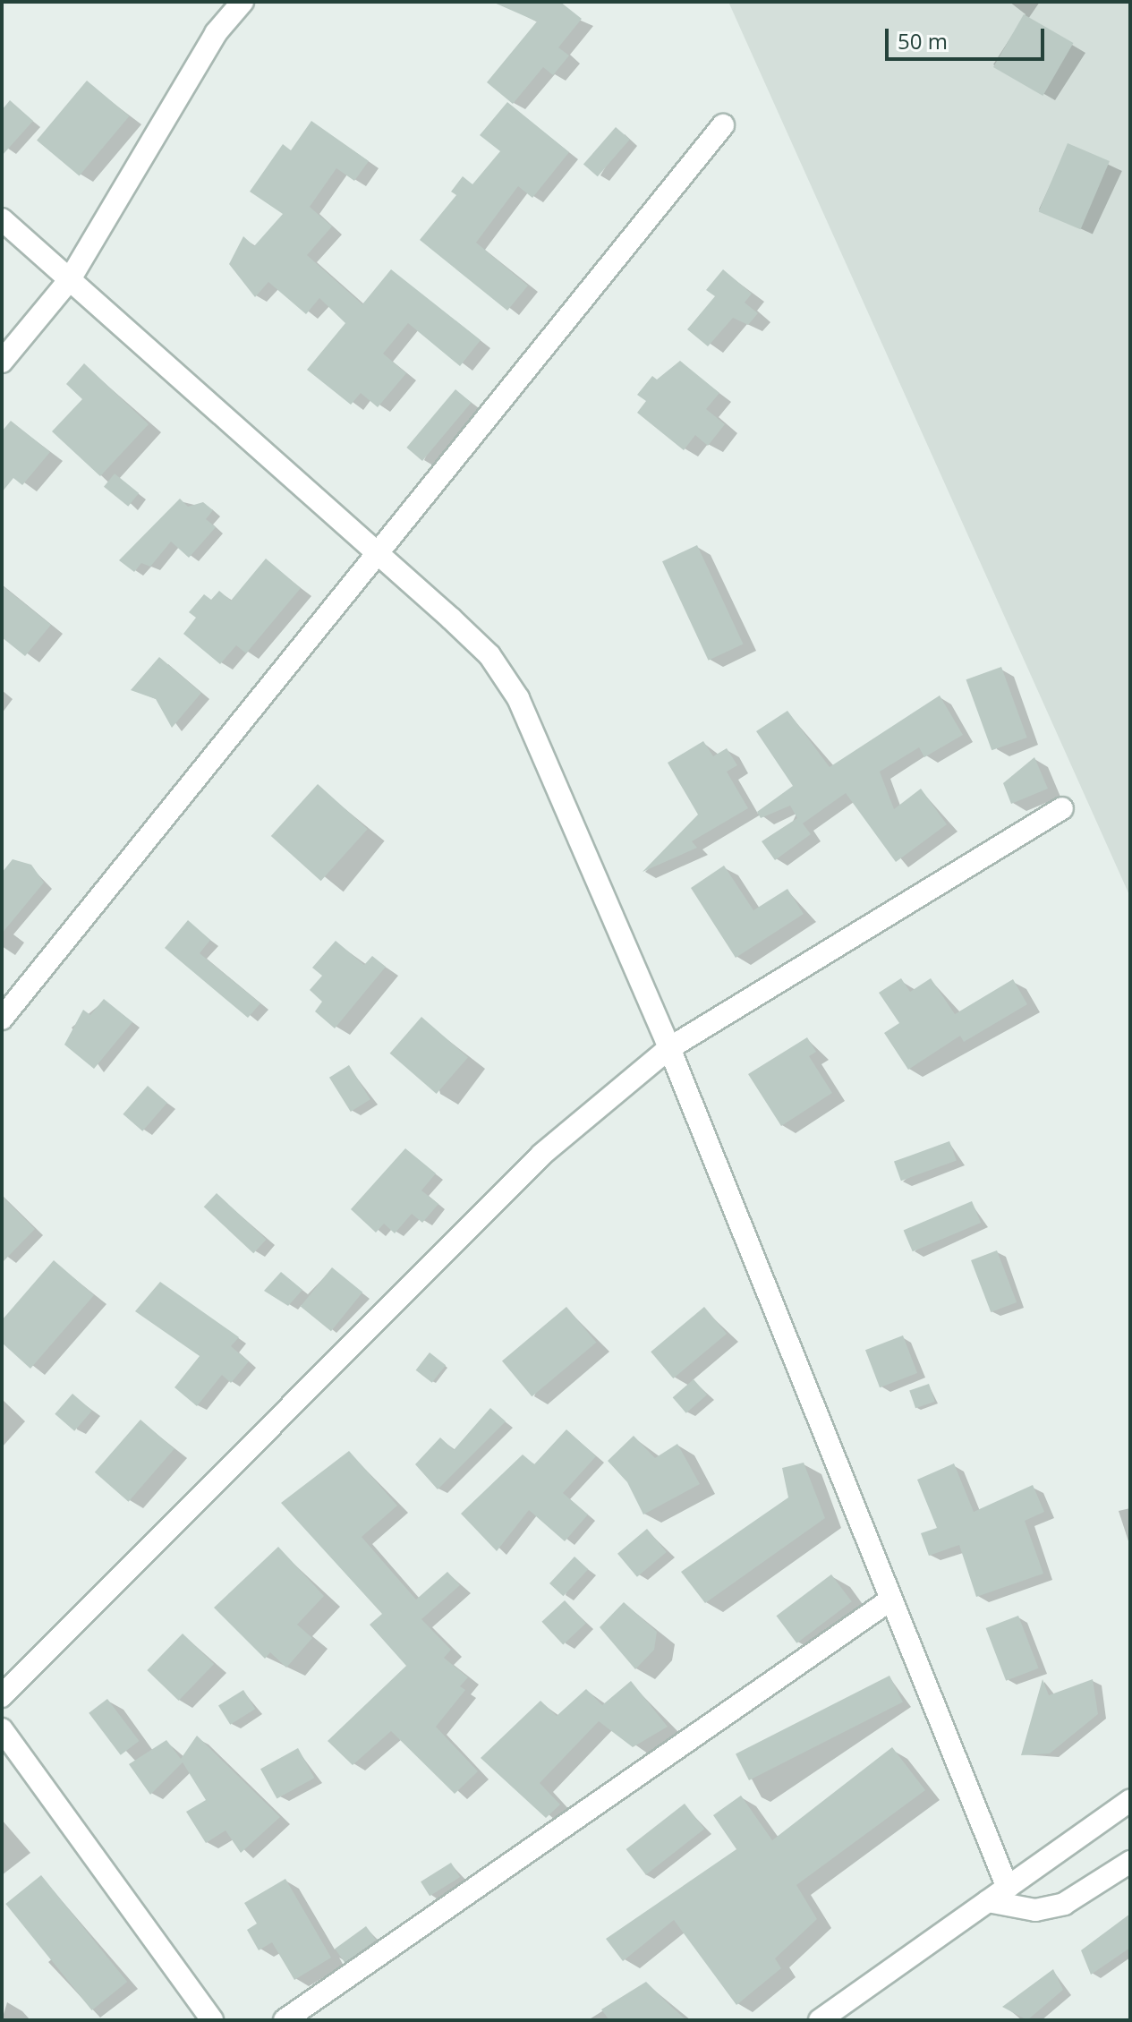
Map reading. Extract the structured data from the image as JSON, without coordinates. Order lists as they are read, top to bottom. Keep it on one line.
{"scale_bar":"50 m"}
